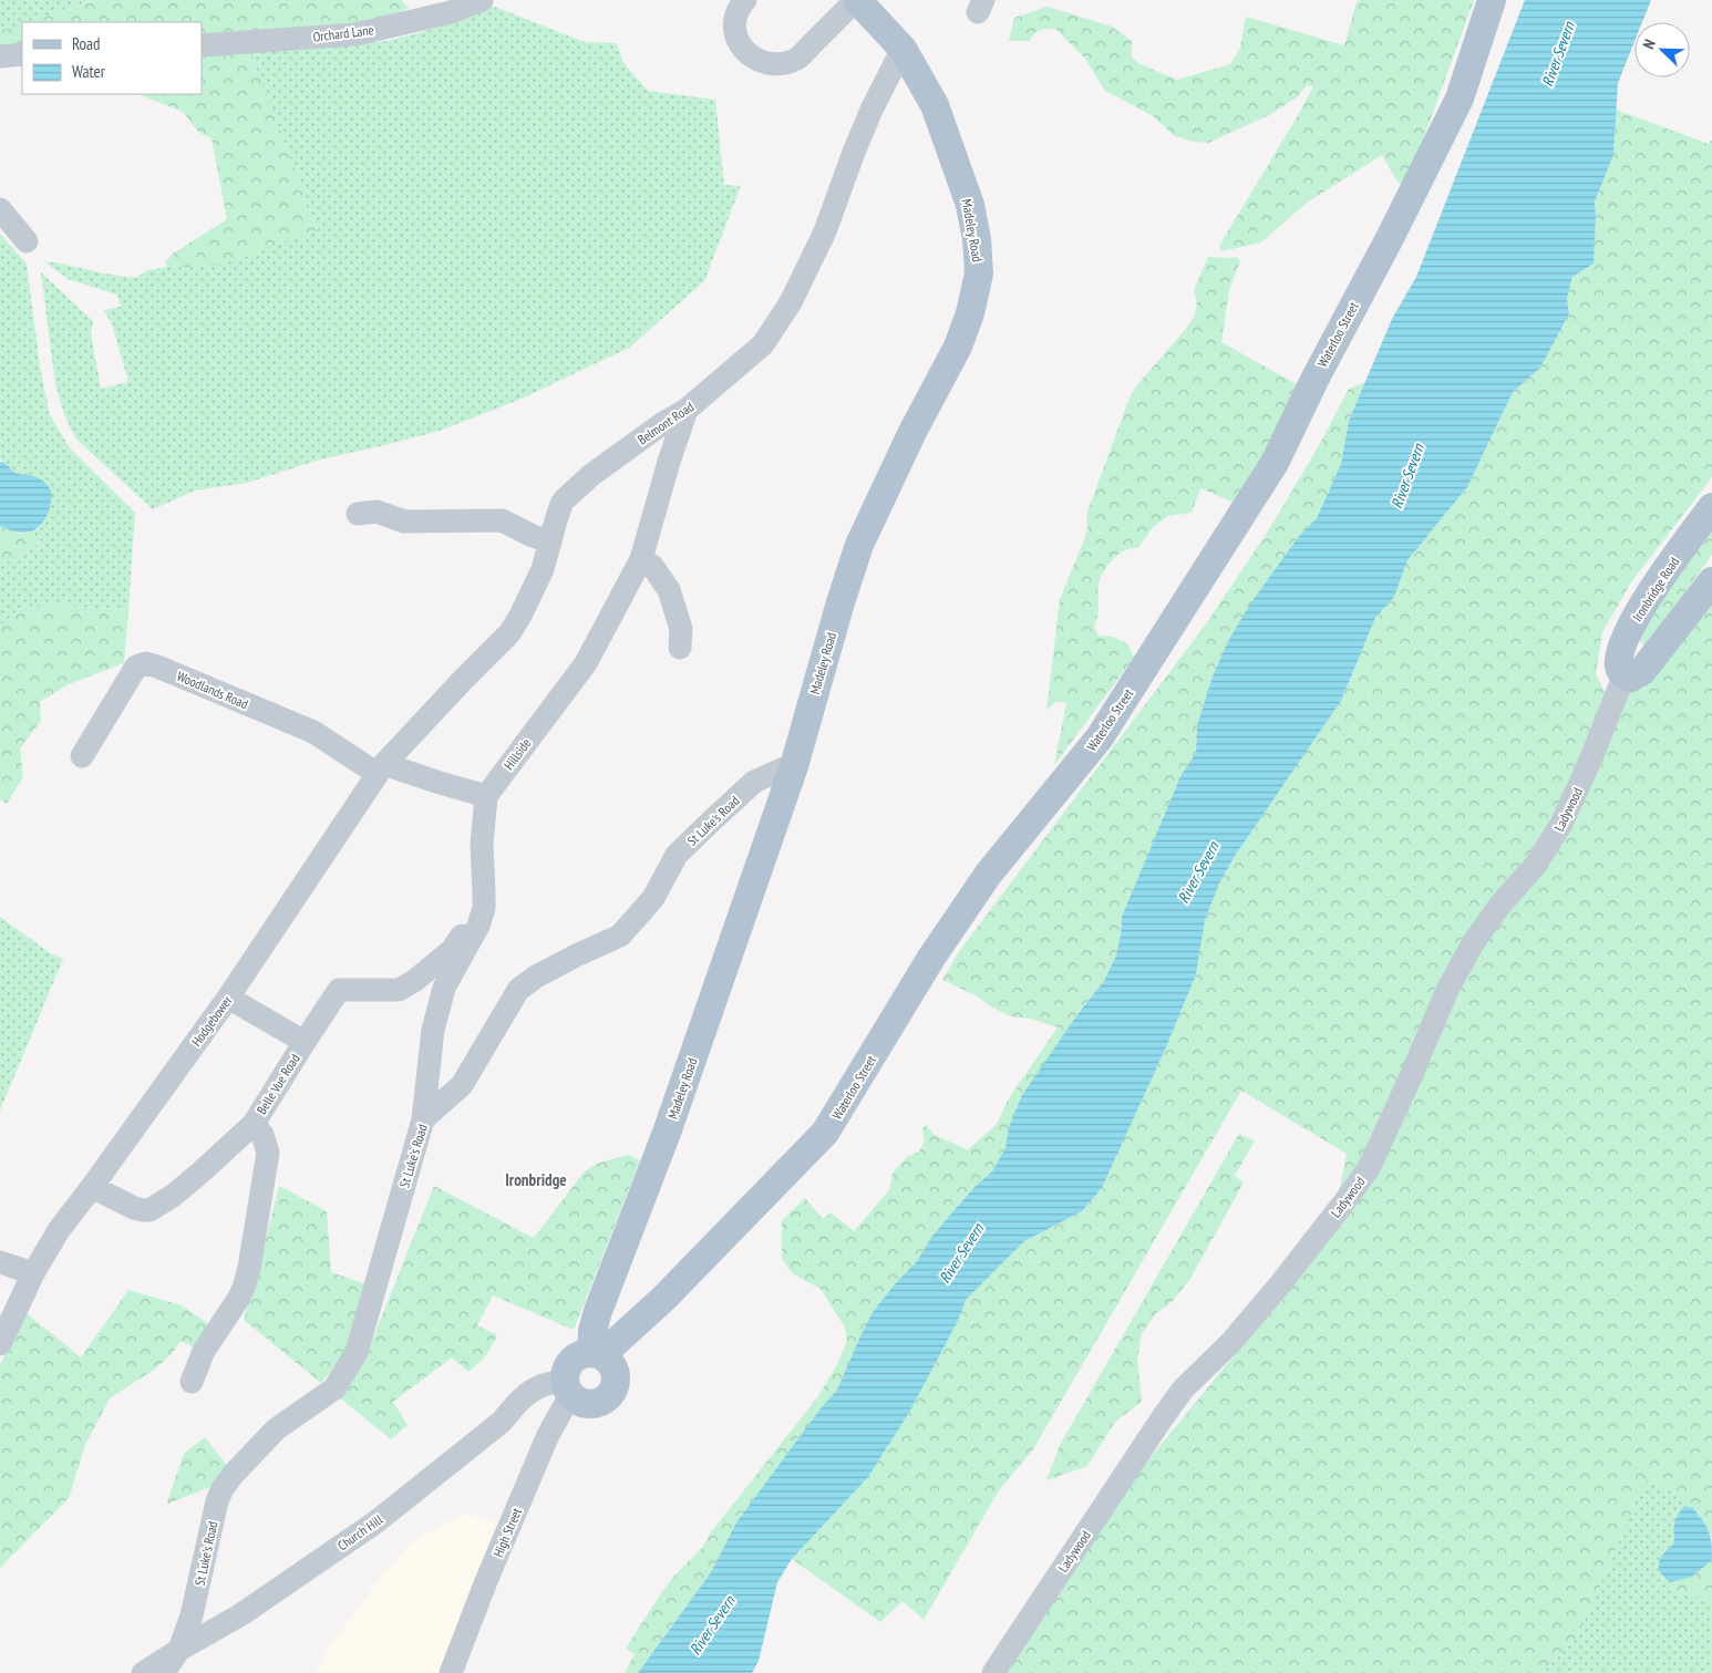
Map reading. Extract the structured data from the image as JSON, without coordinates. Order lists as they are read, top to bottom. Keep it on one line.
{"streets":{"main road":["Madeley Road","Waterloo Street","Ironbridge Road"],"street":["Orchard Lane","Belmont Road","Woodlands Road","Hillside","Ladywood","St Luke's Road","Hodgebower","Belle Vue Road","Church Hill","High Street"]},"crossings":[["Madeley Road","Waterloo Street"],["Madeley Road","Belmont Road"],["Madeley Road","St Luke's Road"],["Madeley Road","Church Hill"],["Madeley Road","High Street"],["Waterloo Street","Church Hill"],["Waterloo Street","High Street"],["Belmont Road","Woodlands Road"],["Belmont Road","Hillside"],["Belmont Road","Hodgebower"],["Ironbridge Road","Ladywood"],["Woodlands Road","Hillside"],["Woodlands Road","Hodgebower"],["St Luke's Road","Church Hill"],["Church Hill","High Street"]],"districts":["Ironbridge"],"water":["River Severn"],"legend":["Road","Water"],"north":"top left"}
